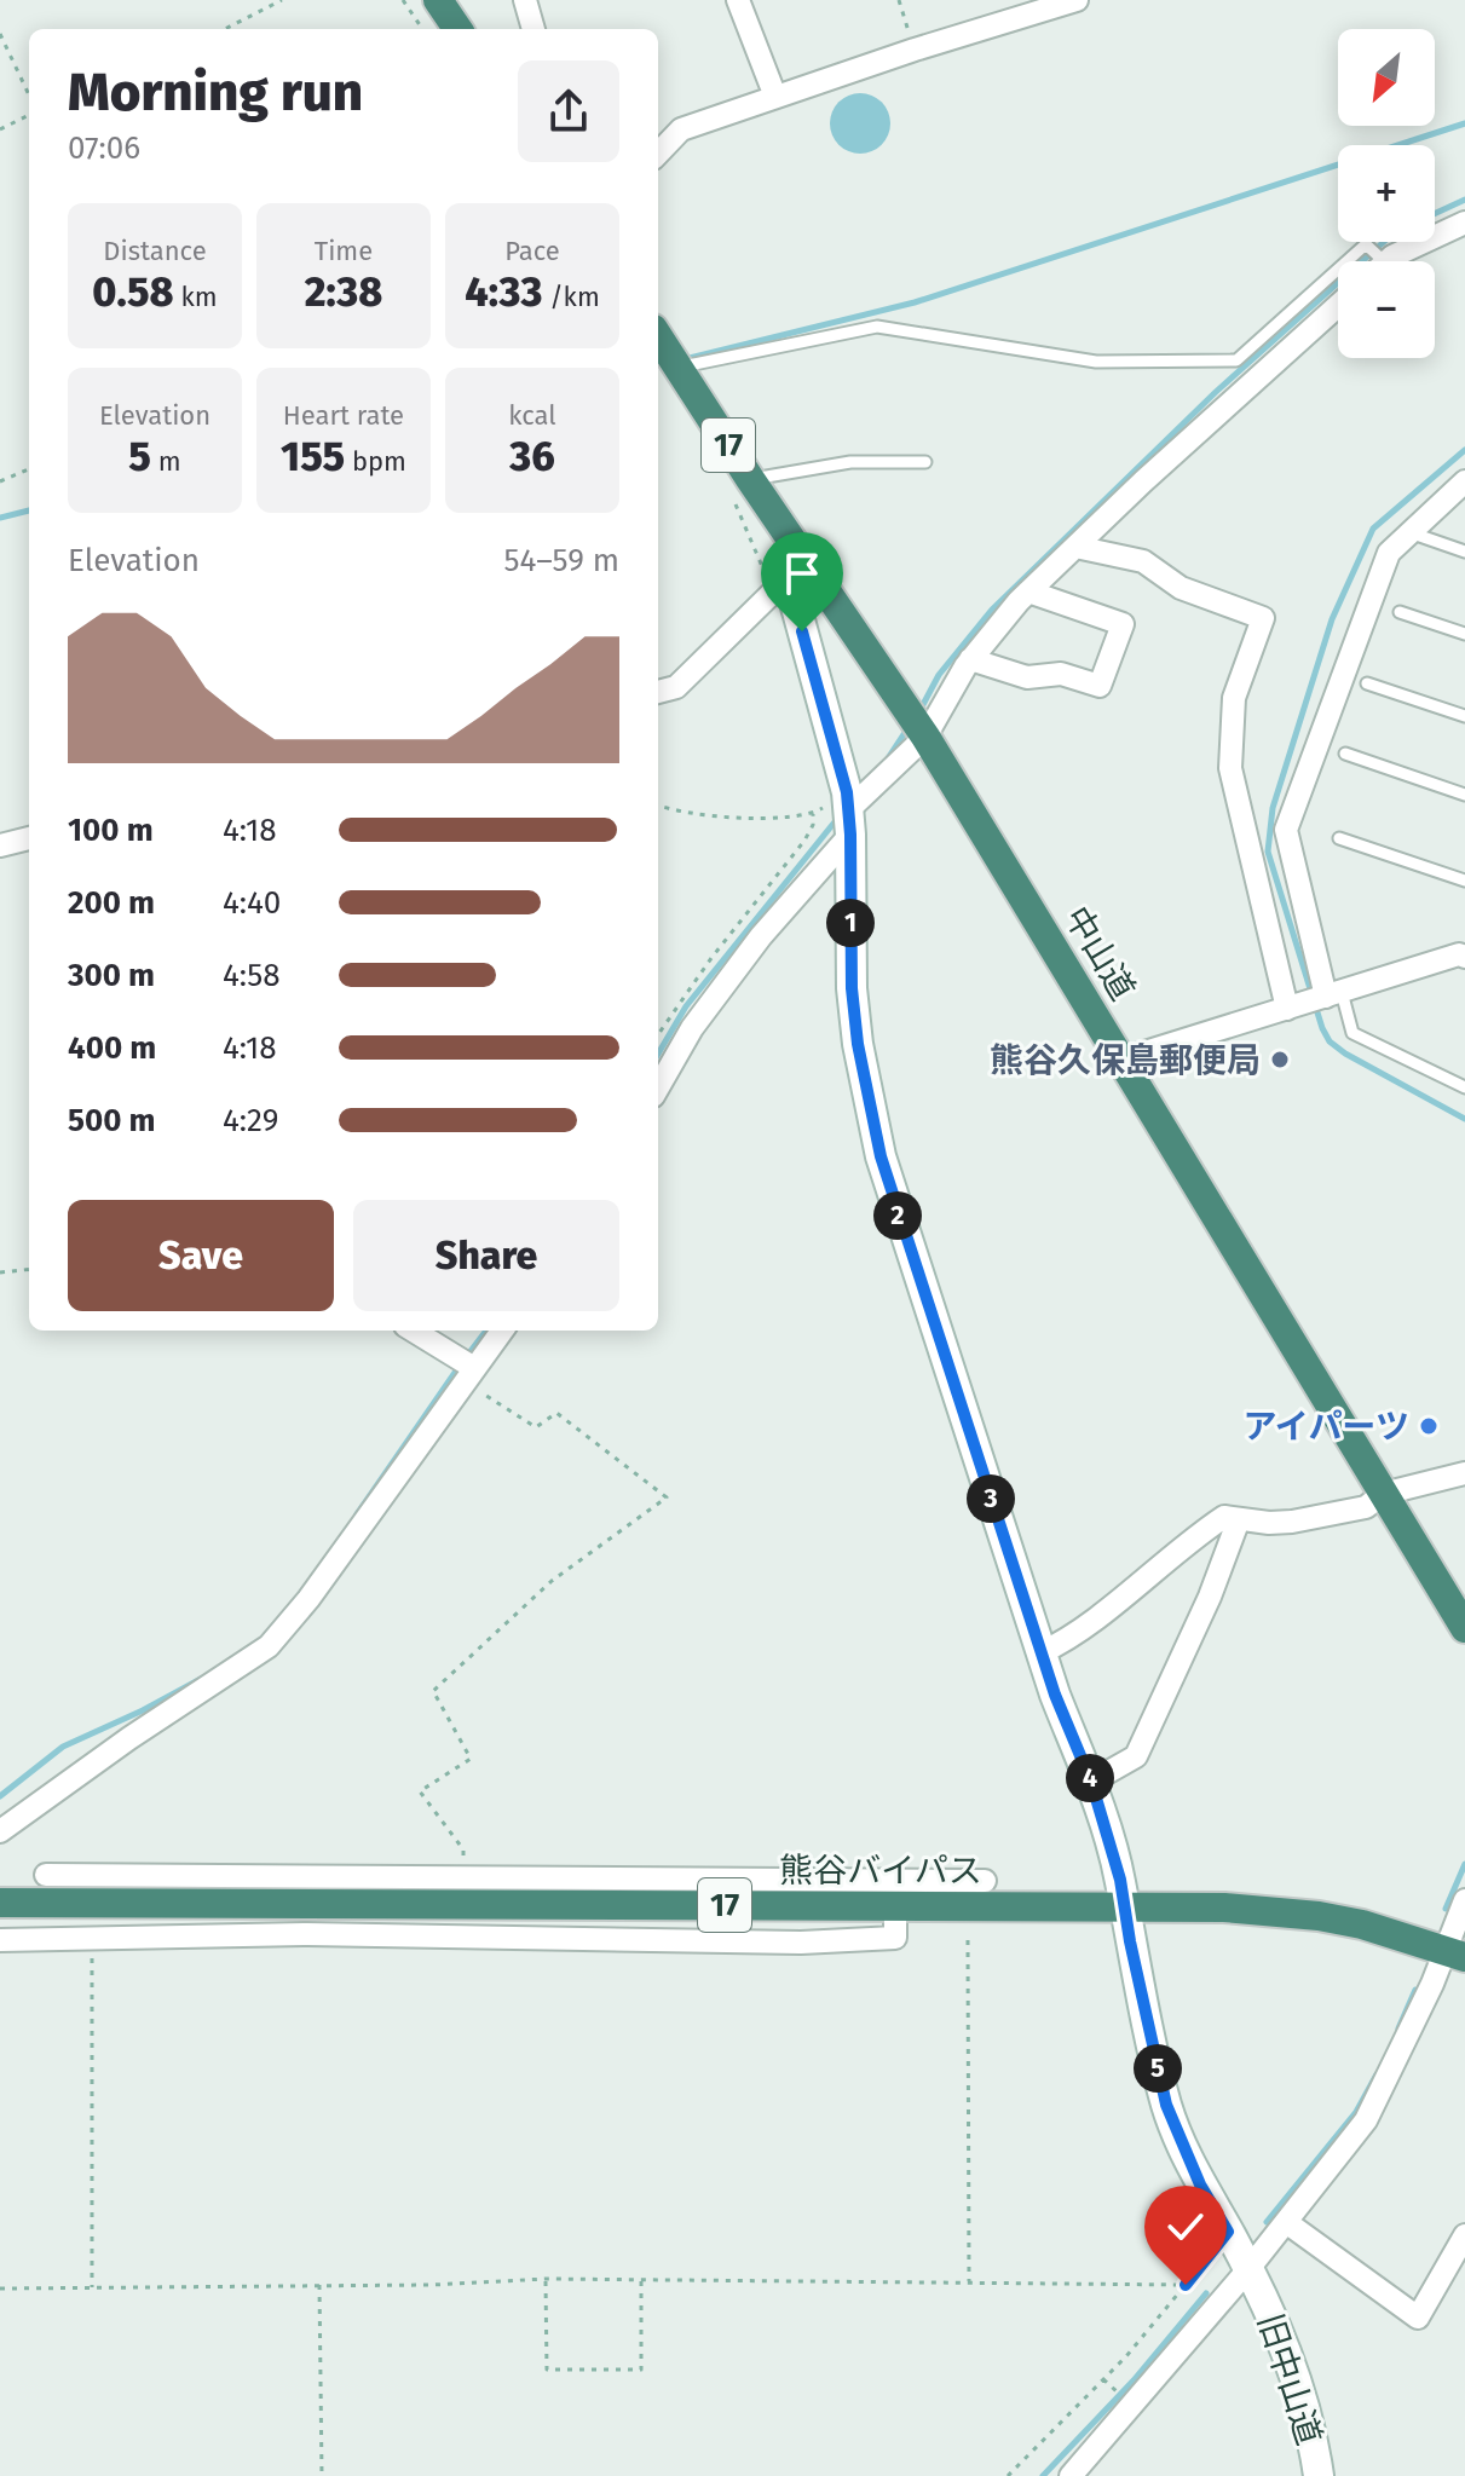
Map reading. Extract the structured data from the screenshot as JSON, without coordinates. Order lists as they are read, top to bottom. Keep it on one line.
{"streets":{"highway":["17","中山道","熊谷バイパス"],"main road":["旧中山道"]},"crossings":[["中山道","旧中山道"],["熊谷バイパス","旧中山道"]],"places":["熊谷久保島郵便局","アイパーツ"],"north":"bottom left","page":{"map_buttons":["+","−"],"heading":["Morning run","07:06"],"stats":[["Distance","0.58 km"],["Time","2:38"],["Pace","4:33 /km"],["Elevation","5 m"],["Heart rate","155 bpm"],["kcal","36"]],"chart":["Elevation","54–59 m"],"list":[{"name":"100 m","note":"4:18"},{"name":"200 m","note":"4:40"},{"name":"300 m","note":"4:58"},{"name":"400 m","note":"4:18"},{"name":"500 m","note":"4:29"}],"pins":["1","2","3","4","5"],"buttons":["Save","Share"]}}
